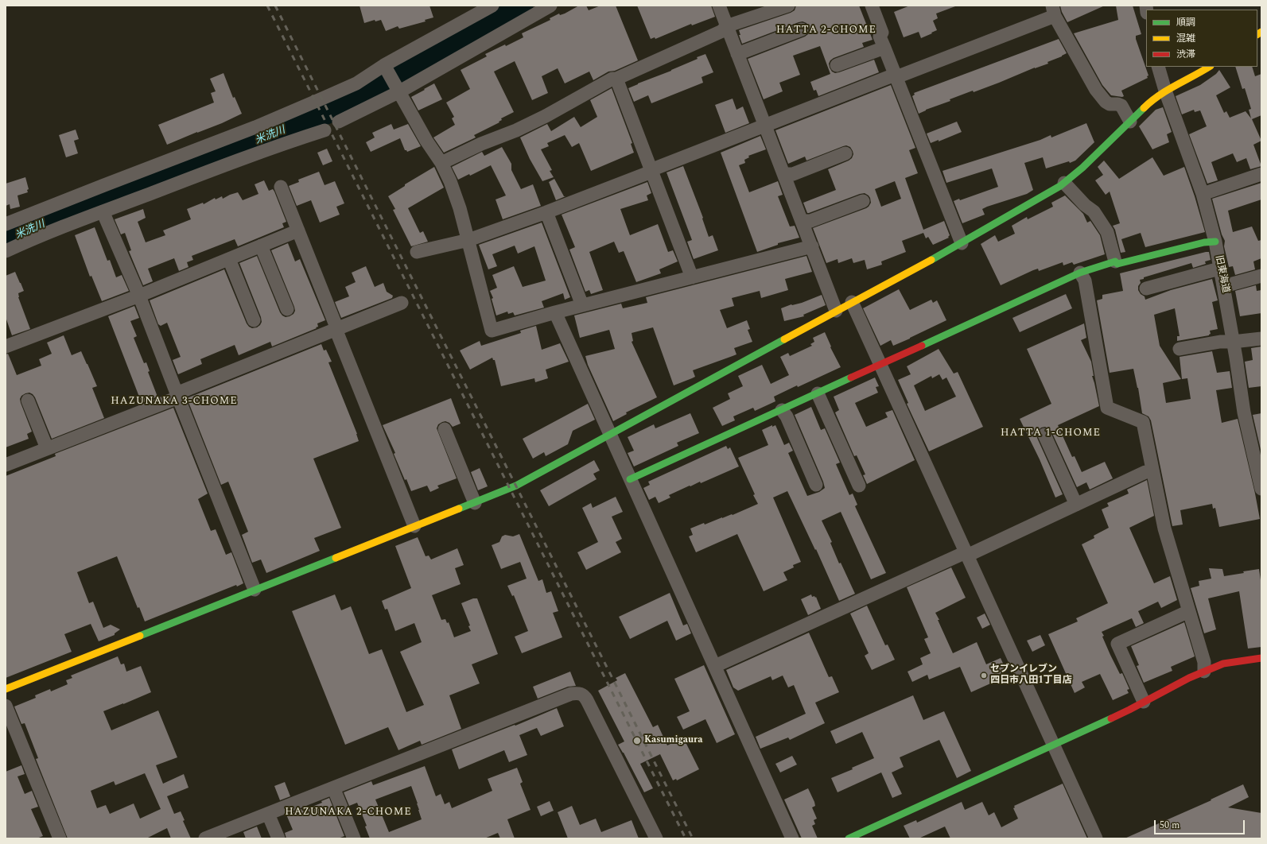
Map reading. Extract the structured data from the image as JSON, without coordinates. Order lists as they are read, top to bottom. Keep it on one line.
{"streets":{"street":["旧東海道"]},"districts":["HATTA 2-CHOME","HAZUNAKA 3-CHOME","HATTA 1-CHOME","HAZUNAKA 2-CHOME"],"water":["米洗川"],"places":["セブンイレブン 四日市八田1丁目店","Kasumigaura"],"legend":["順調","混雑","渋滞"],"scale_bar":"50 m"}
